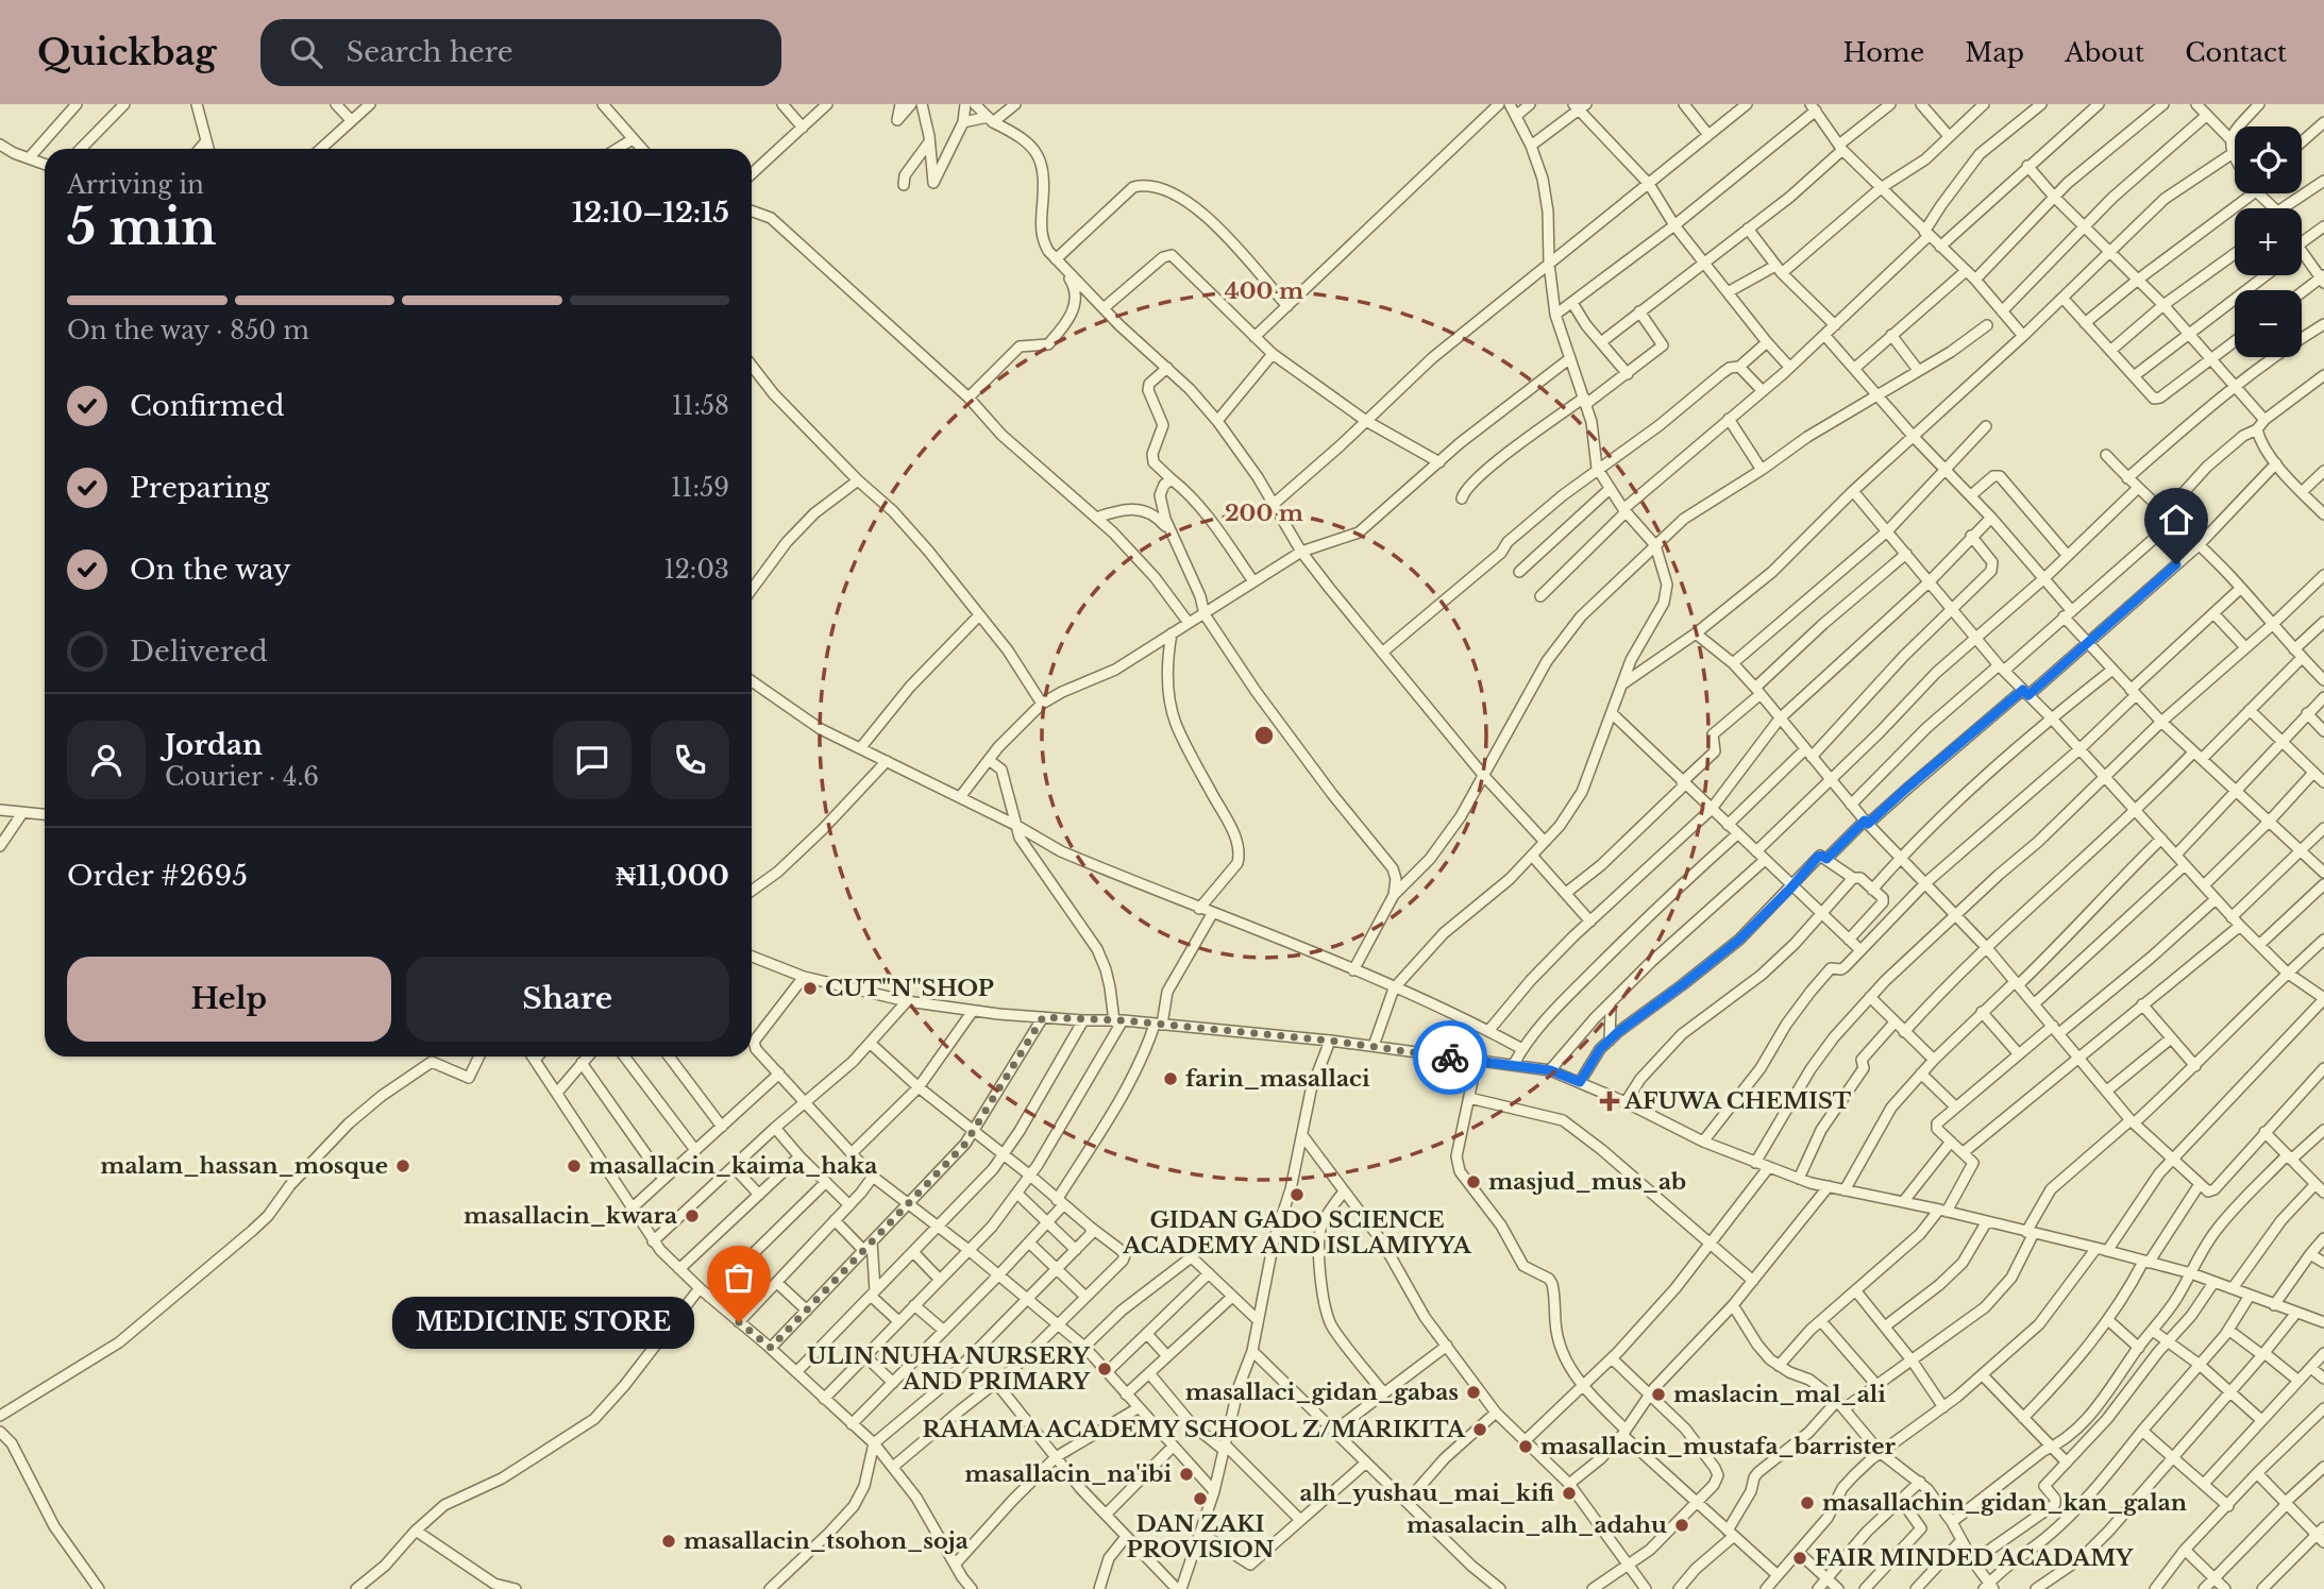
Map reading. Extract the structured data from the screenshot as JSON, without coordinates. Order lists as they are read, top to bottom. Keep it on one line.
{"places":{"other":["CUT''N''SHOP","farin_masallaci","malam_hassan_mosque","masallacin_kaima_haka","masjud_mus_ab","GIDAN GADO SCIENCE ACADEMY AND ISLAMIYYA","masallacin_kwara","MEDICINE STORE","ULIN NUHA NURSERY AND PRIMARY","masallaci_gidan_gabas","maslacin_mal_ali","RAHAMA ACADEMY SCHOOL Z/MARIKITA","masallacin_mustafa_barrister","masallacin_na'ibi","alh_yushau_mai_kifi","DAN ZAKI PROVISION","masallachin_gidan_kan_galan","masalacin_alh_adahu","masallacin_tsohon_soja","FAIR MINDED ACADAMY"],"health":["AFUWA CHEMIST"]},"page":{"header":"Quickbag","search":"Search here","nav":["Home","Map","About","Contact"],"map_buttons":["+","−"],"heading":["5 min","Arriving in","12:10–12:15"],"panel":["Jordan","Courier · 4.6","Order #2695","₦11,000"],"bar":"On the way · 850 m","list":[["Confirmed","11:58"],["Preparing","11:59"],["On the way","12:03"],"Delivered"],"buttons":["Help","Share"],"bubble":"MEDICINE STORE"},"rings":["400 m","200 m"]}
